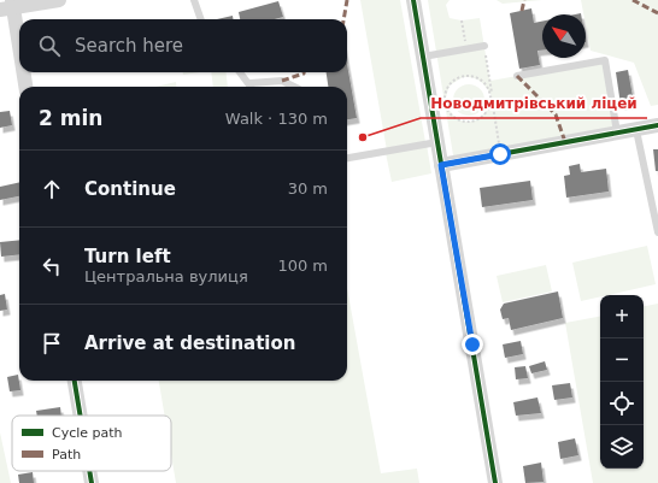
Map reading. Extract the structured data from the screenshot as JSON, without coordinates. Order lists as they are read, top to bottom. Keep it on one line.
{"places":["Новодмитрівський ліцей"],"legend":["Cycle path","Path"],"north":"top left","page":{"search":"Search here","heading":["2 min","Walk · 130 m"],"list":[["Continue","30 m"],["Turn left","Центральна вулиця","100 m"],"Arrive at destination"],"map_buttons":["+","−"]}}
